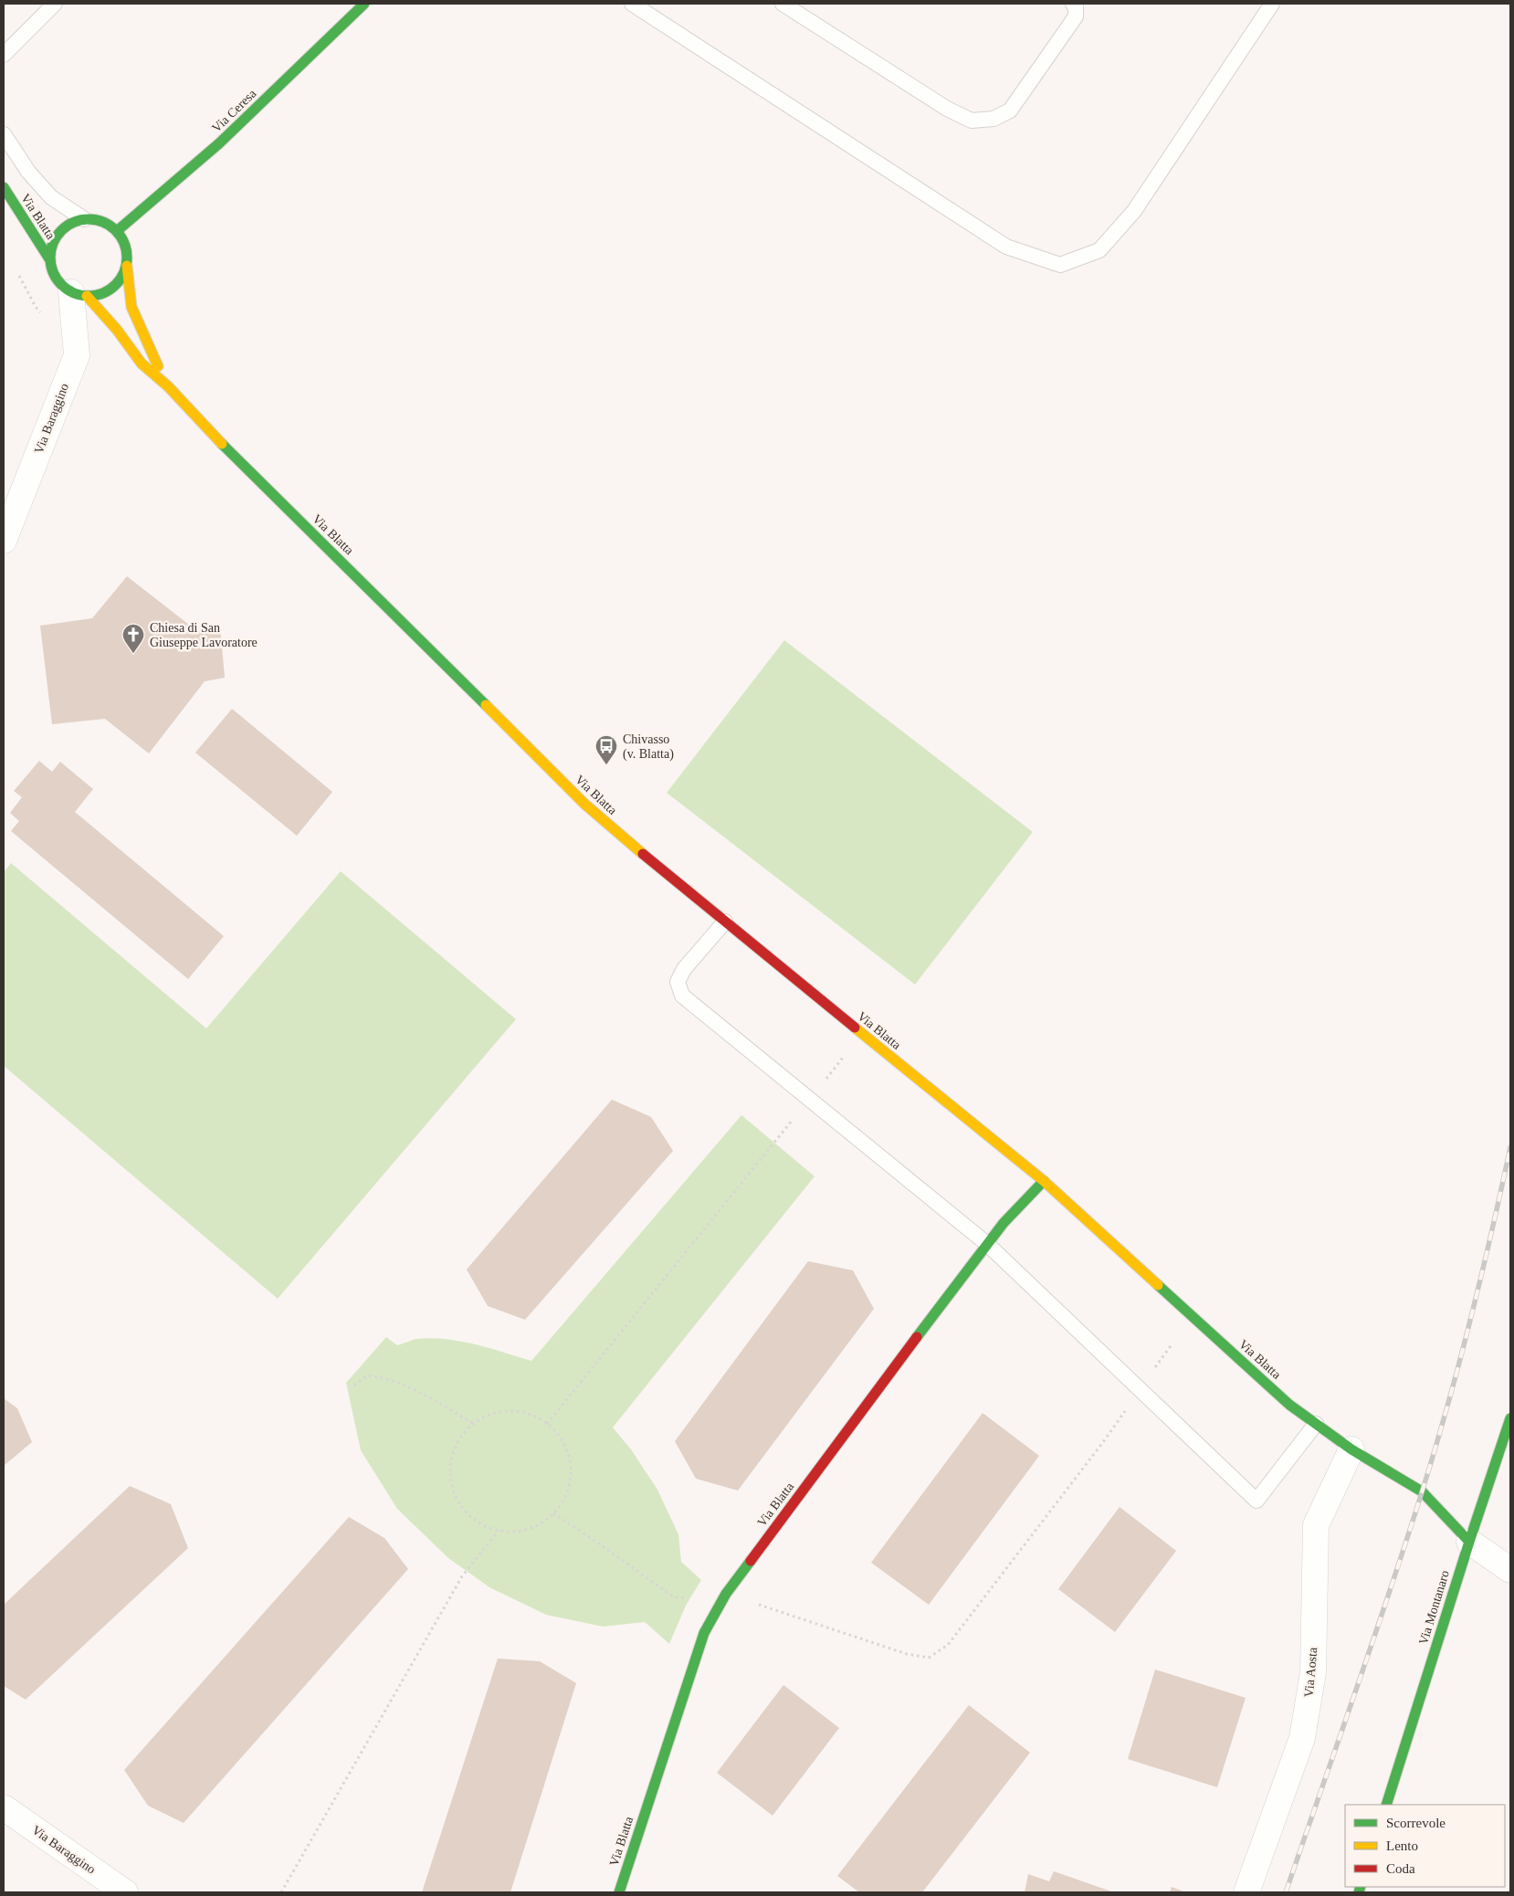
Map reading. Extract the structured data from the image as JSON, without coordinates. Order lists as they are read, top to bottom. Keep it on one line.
{"streets":{"street":["Via Ceresa","Via Blatta","Via Baraggino","Via Montanaro","Via Aosta"]},"crossings":[["Via Ceresa","Via Blatta"],["Via Ceresa","Via Baraggino"],["Via Blatta","Via Baraggino"],["Via Blatta","Via Montanaro"],["Via Blatta","Via Aosta"]],"places":{"church":["Chiesa di San Giuseppe Lavoratore"],"bus stop":["Chivasso (v. Blatta)"]},"legend":["Scorrevole","Lento","Coda"]}
